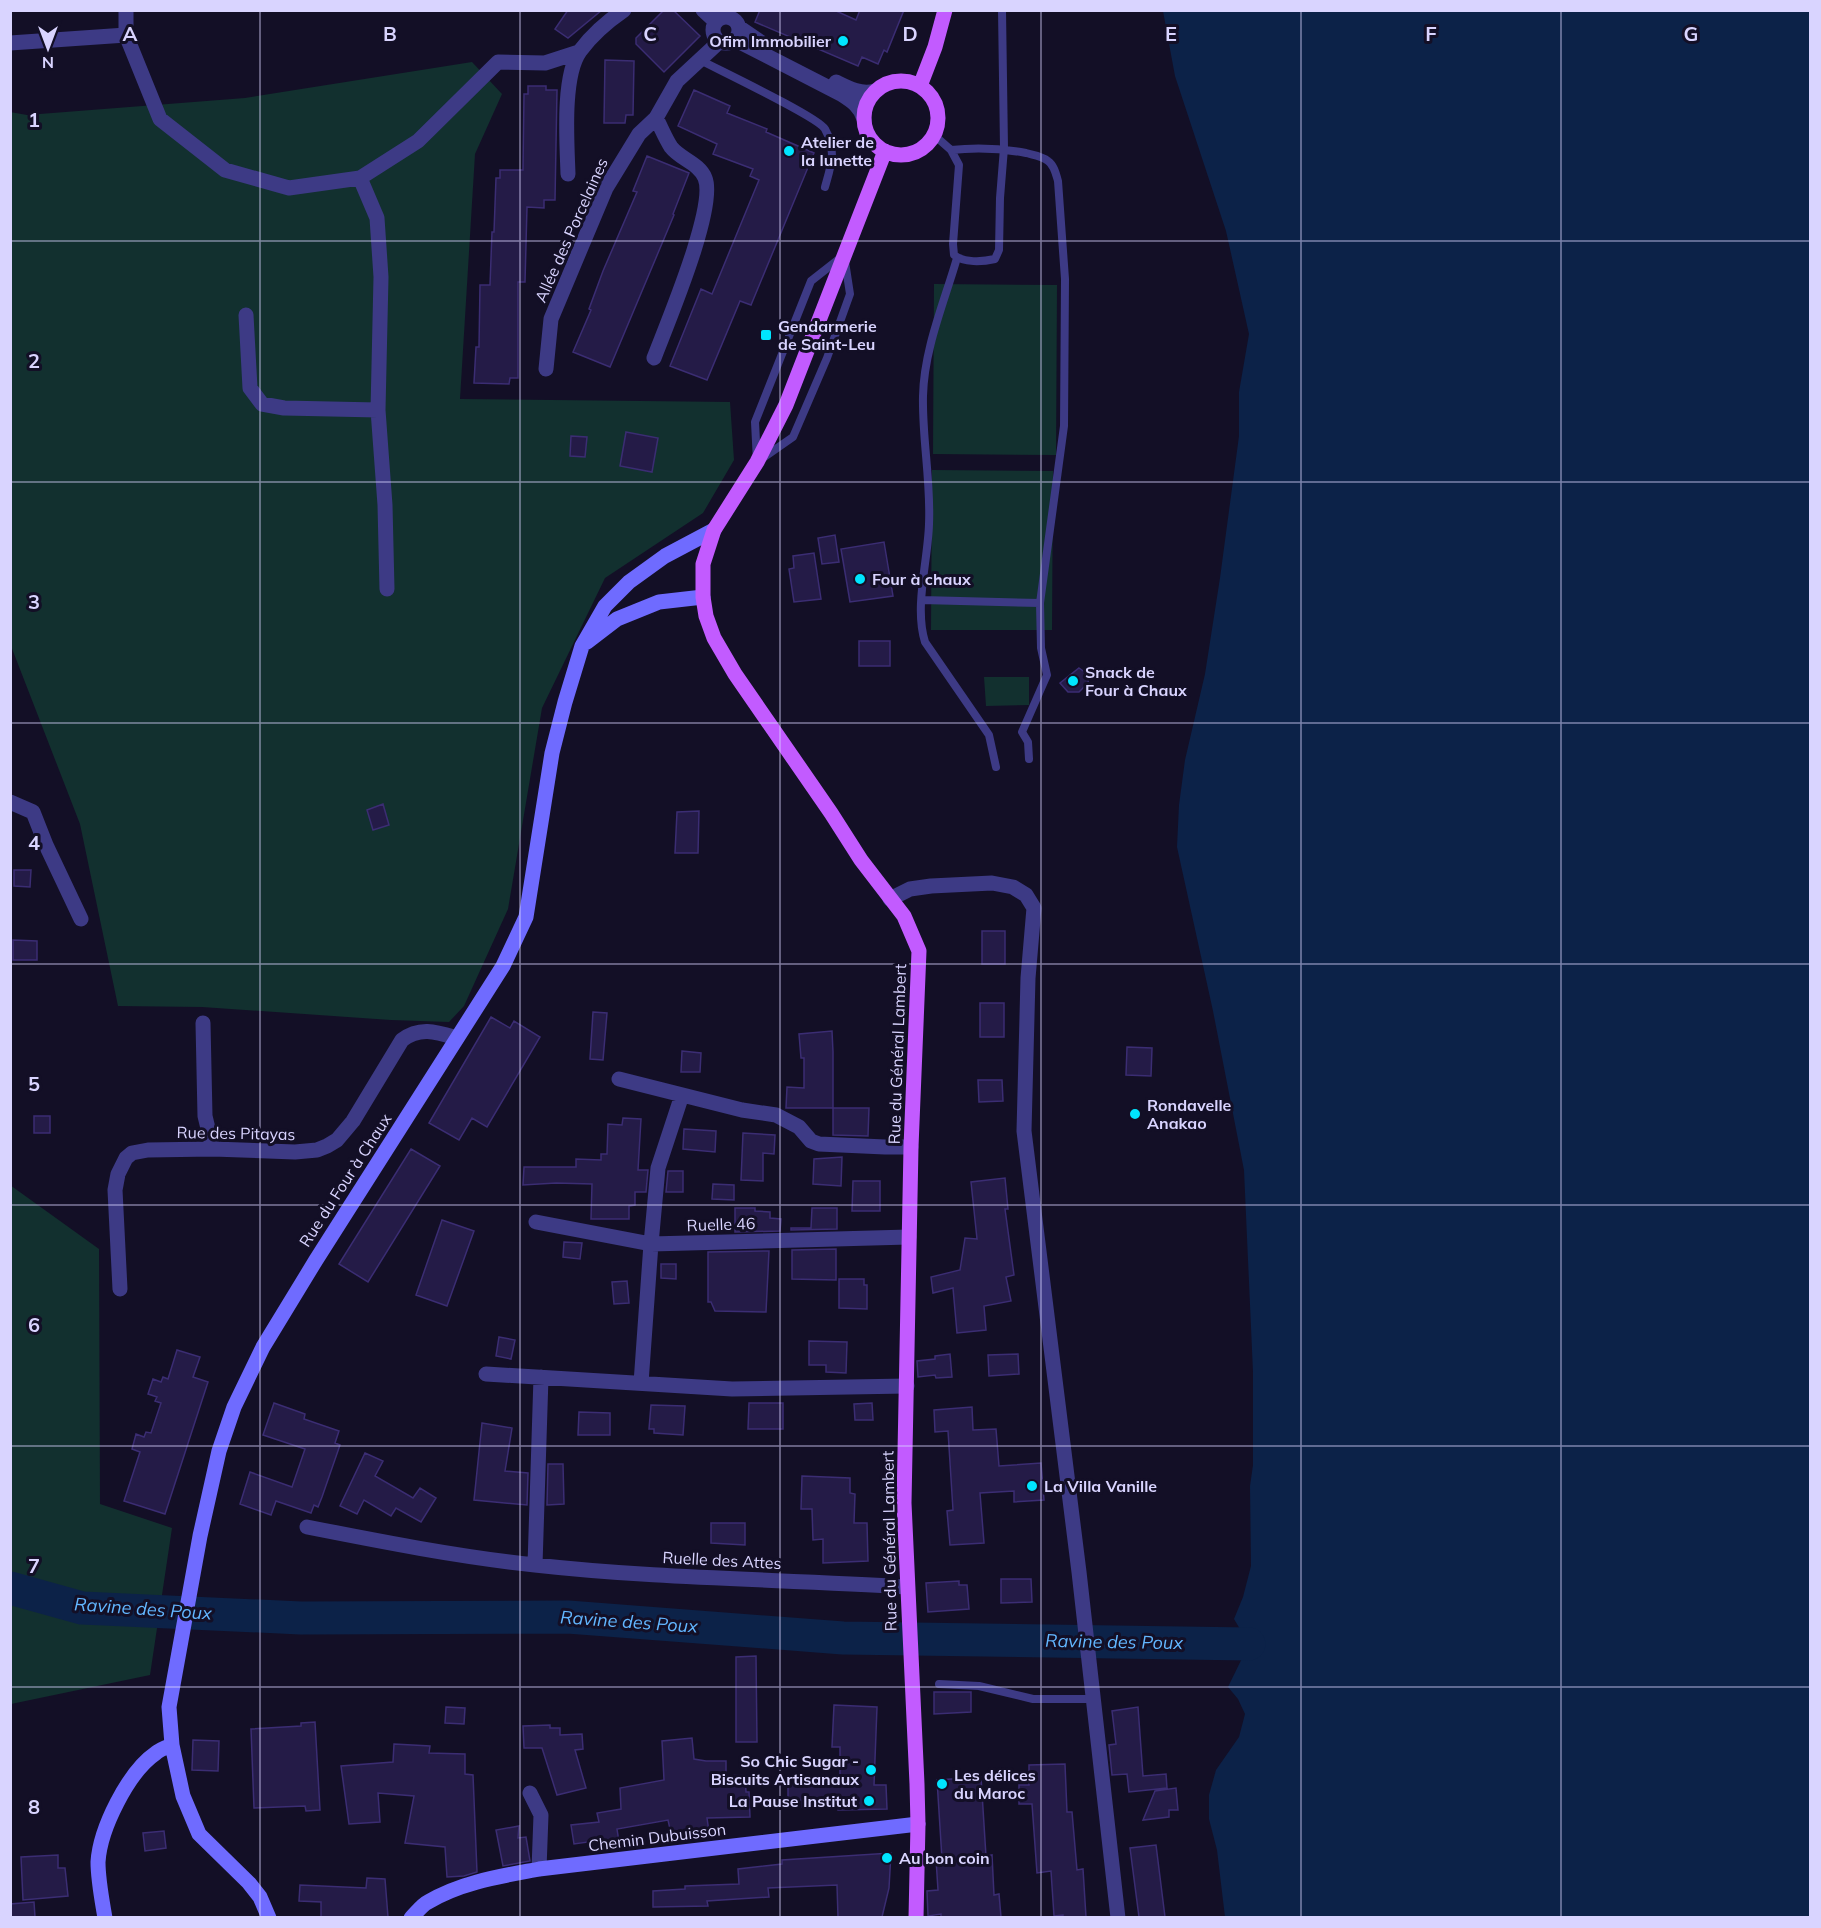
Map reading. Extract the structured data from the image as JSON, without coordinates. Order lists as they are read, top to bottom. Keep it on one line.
{"streets":{"main road":["Rue du Général Lambert","Rue du Four à Chaux","Chemin Dubuisson"],"street":["Allée des Porcelaines","Rue des Pitayas","Ruelle 46","Ruelle des Attes"]},"crossings":[["Rue du Général Lambert","Rue du Four à Chaux"],["Rue du Général Lambert","Ruelle 46"],["Rue du Général Lambert","Ruelle des Attes"],["Rue du Général Lambert","Chemin Dubuisson"],["Rue des Pitayas","Rue du Four à Chaux"]],"water":["Ravine des Poux"],"places":{"other":["Ofim Immobilier","Atelier de la lunette","Four à chaux","Snack de Four à Chaux","Rondavelle Anakao","La Villa Vanille","So Chic Sugar - Biscuits Artisanaux","Les délices du Maroc","La Pause Institut","Au bon coin"],"transit":["Gendarmerie de Saint-Leu"]},"north":"bottom","grid":{"columns":["A","B","C","D","E","F","G"],"rows":["1","2","3","4","5","6","7","8"]}}
